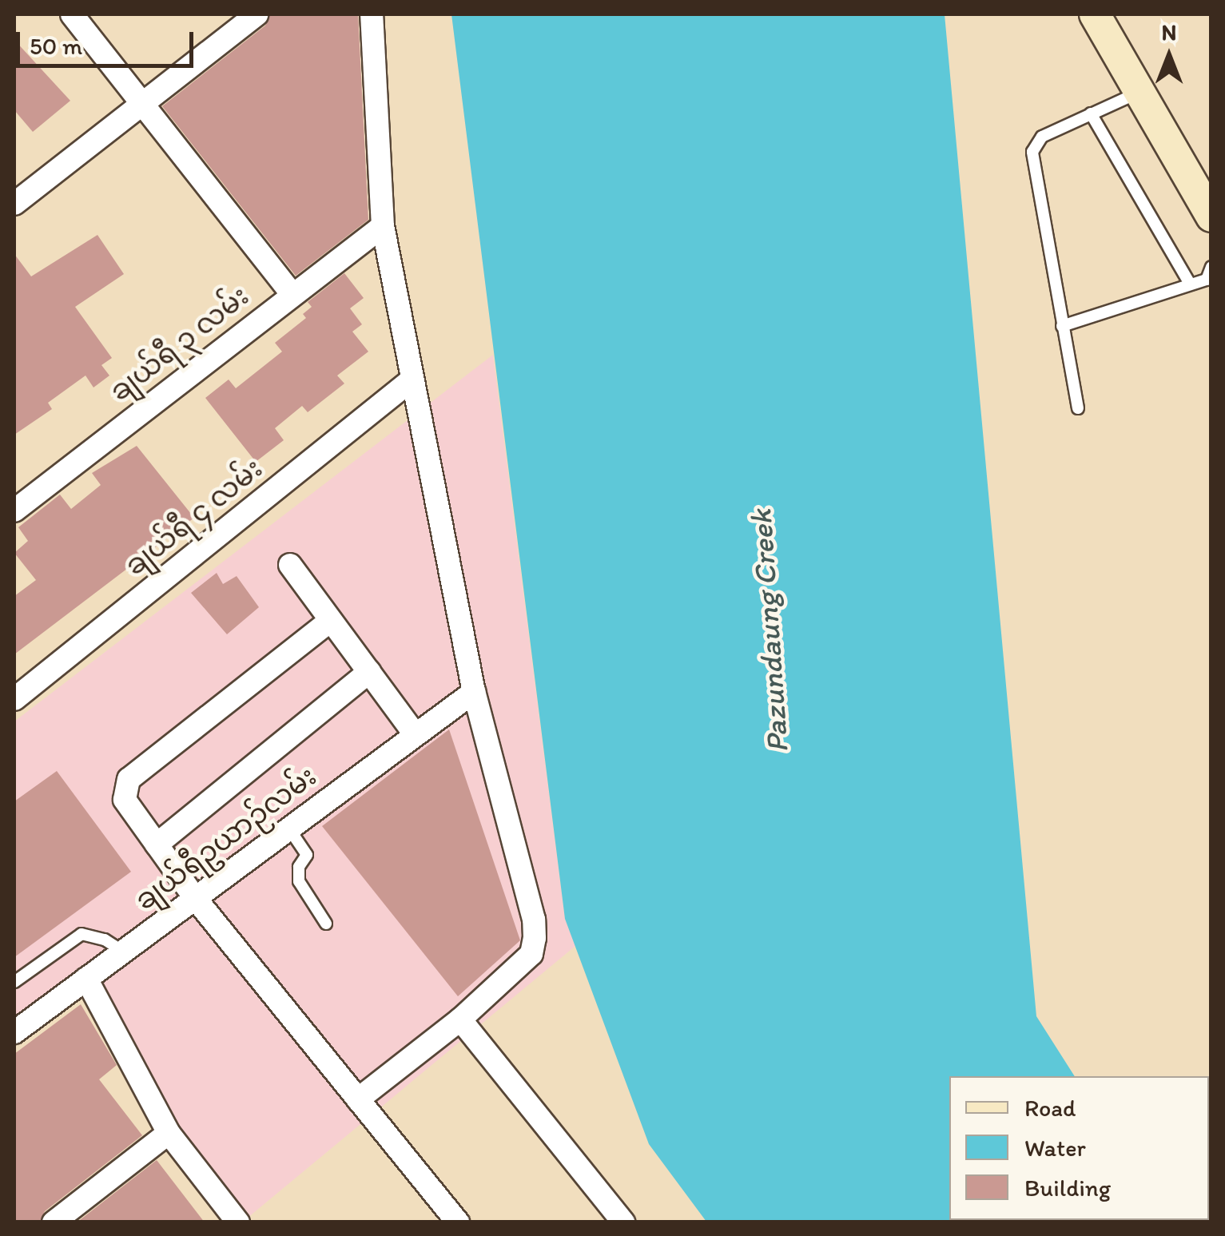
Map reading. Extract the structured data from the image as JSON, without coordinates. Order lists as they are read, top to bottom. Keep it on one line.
{"streets":{"street":["ချယ်ရီ ၃ လမ်း","ချယ်ရီ ၄ လမ်း","ချယ်ရီဥယာဉ်လမ်း"]},"water":["Pazundaung Creek"],"legend":["Road","Water","Building"],"scale_bar":"50 m","north":"top"}
